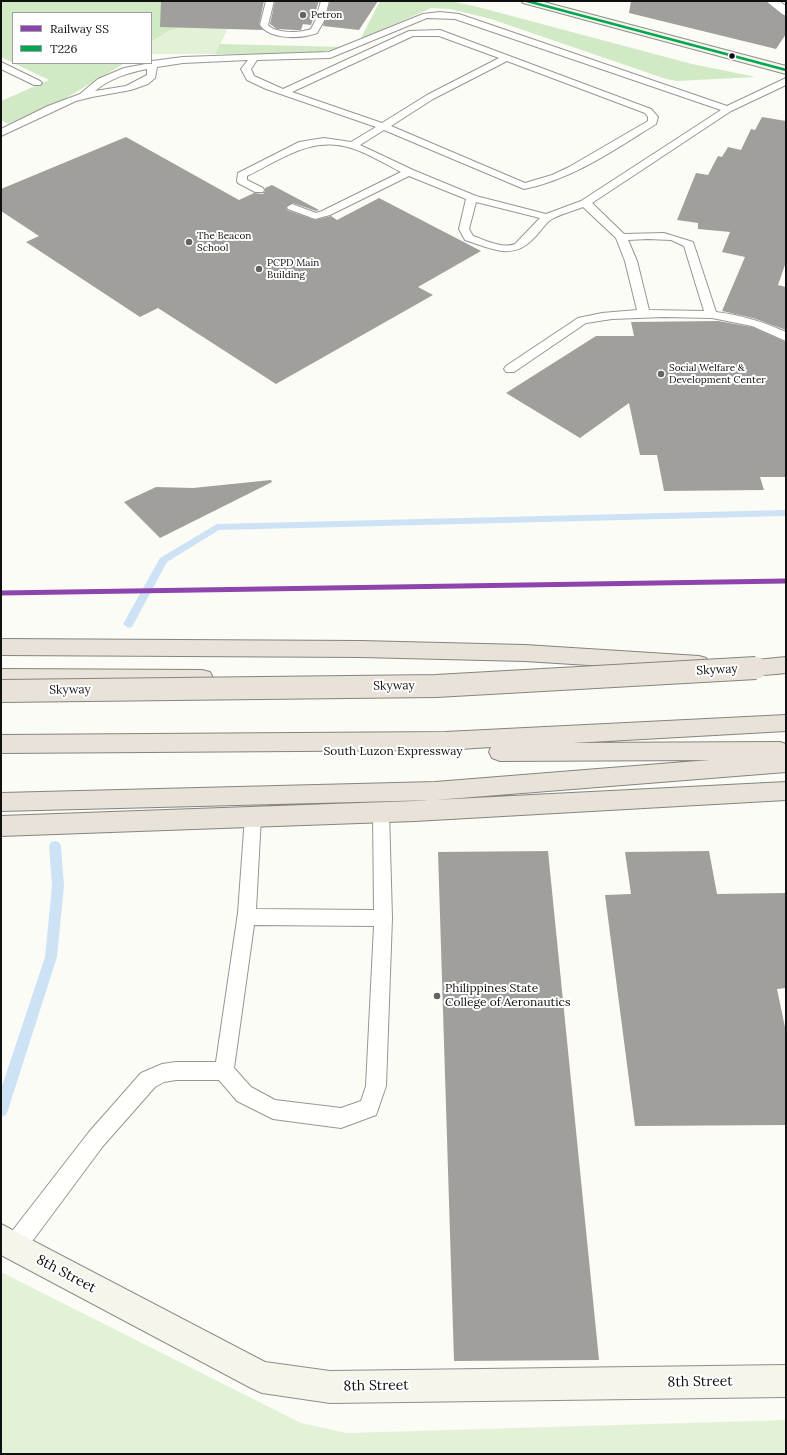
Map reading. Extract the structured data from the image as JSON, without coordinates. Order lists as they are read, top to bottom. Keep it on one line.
{"streets":{"highway":["Skyway","South Luzon Expressway"],"street":["8th Street"]},"places":["Petron","The Beacon School","PCPD Main Building","Social Welfare & Development Center","Philippines State College of Aeronautics"],"lines":["transit line T226","rail line SS"],"legend":["Railway SS","T226"]}
